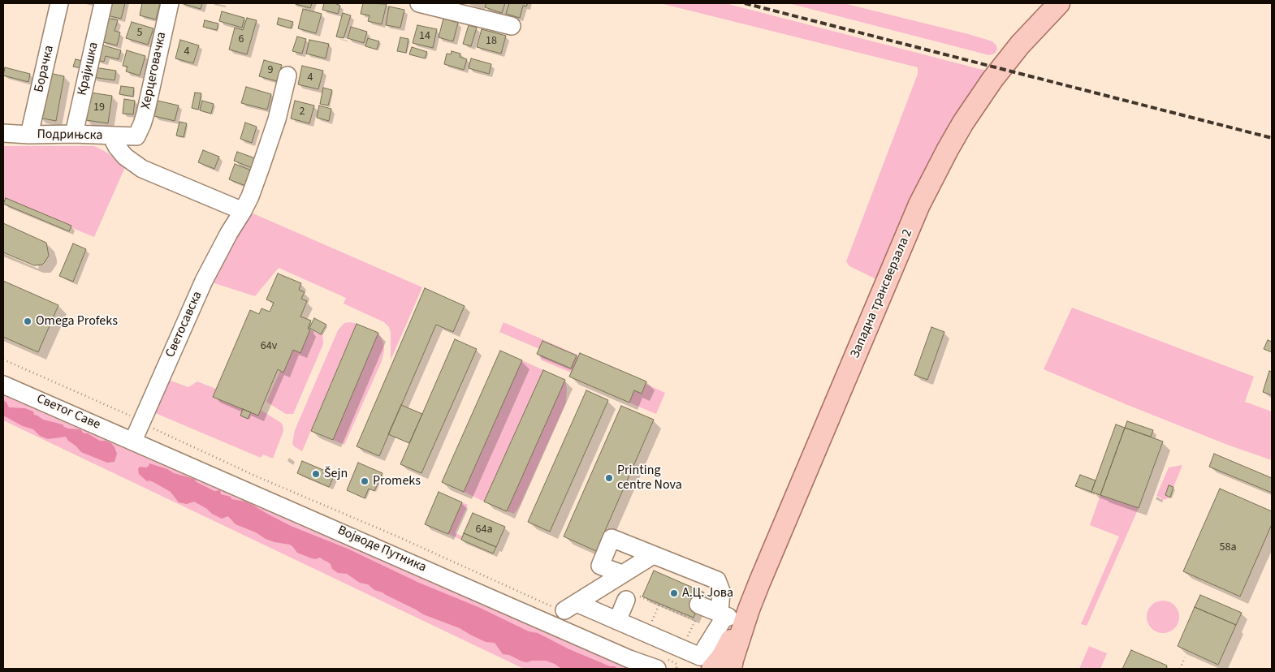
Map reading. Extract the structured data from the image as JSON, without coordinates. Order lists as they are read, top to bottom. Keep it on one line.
{"streets":{"main road":["Западна трансверзала 2"],"street":["Борачка","Крајишка","Херцеговачка","Подрињска","Светосавска","Светог Саве","Војводе Путника"]},"crossings":[["Борачка","Подрињска"],["Крајишка","Подрињска"],["Херцеговачка","Подрињска"],["Светосавска","Светог Саве"],["Светосавска","Војводе Путника"],["Светог Саве","Војводе Путника"]],"places":["Omega Profeks","Šejn","Printing centre Nova","Promeks","А.Ц. Јова"],"house_numbers":["5","14","6","18","4","9","4","19","2","64v","64a","58a"]}
